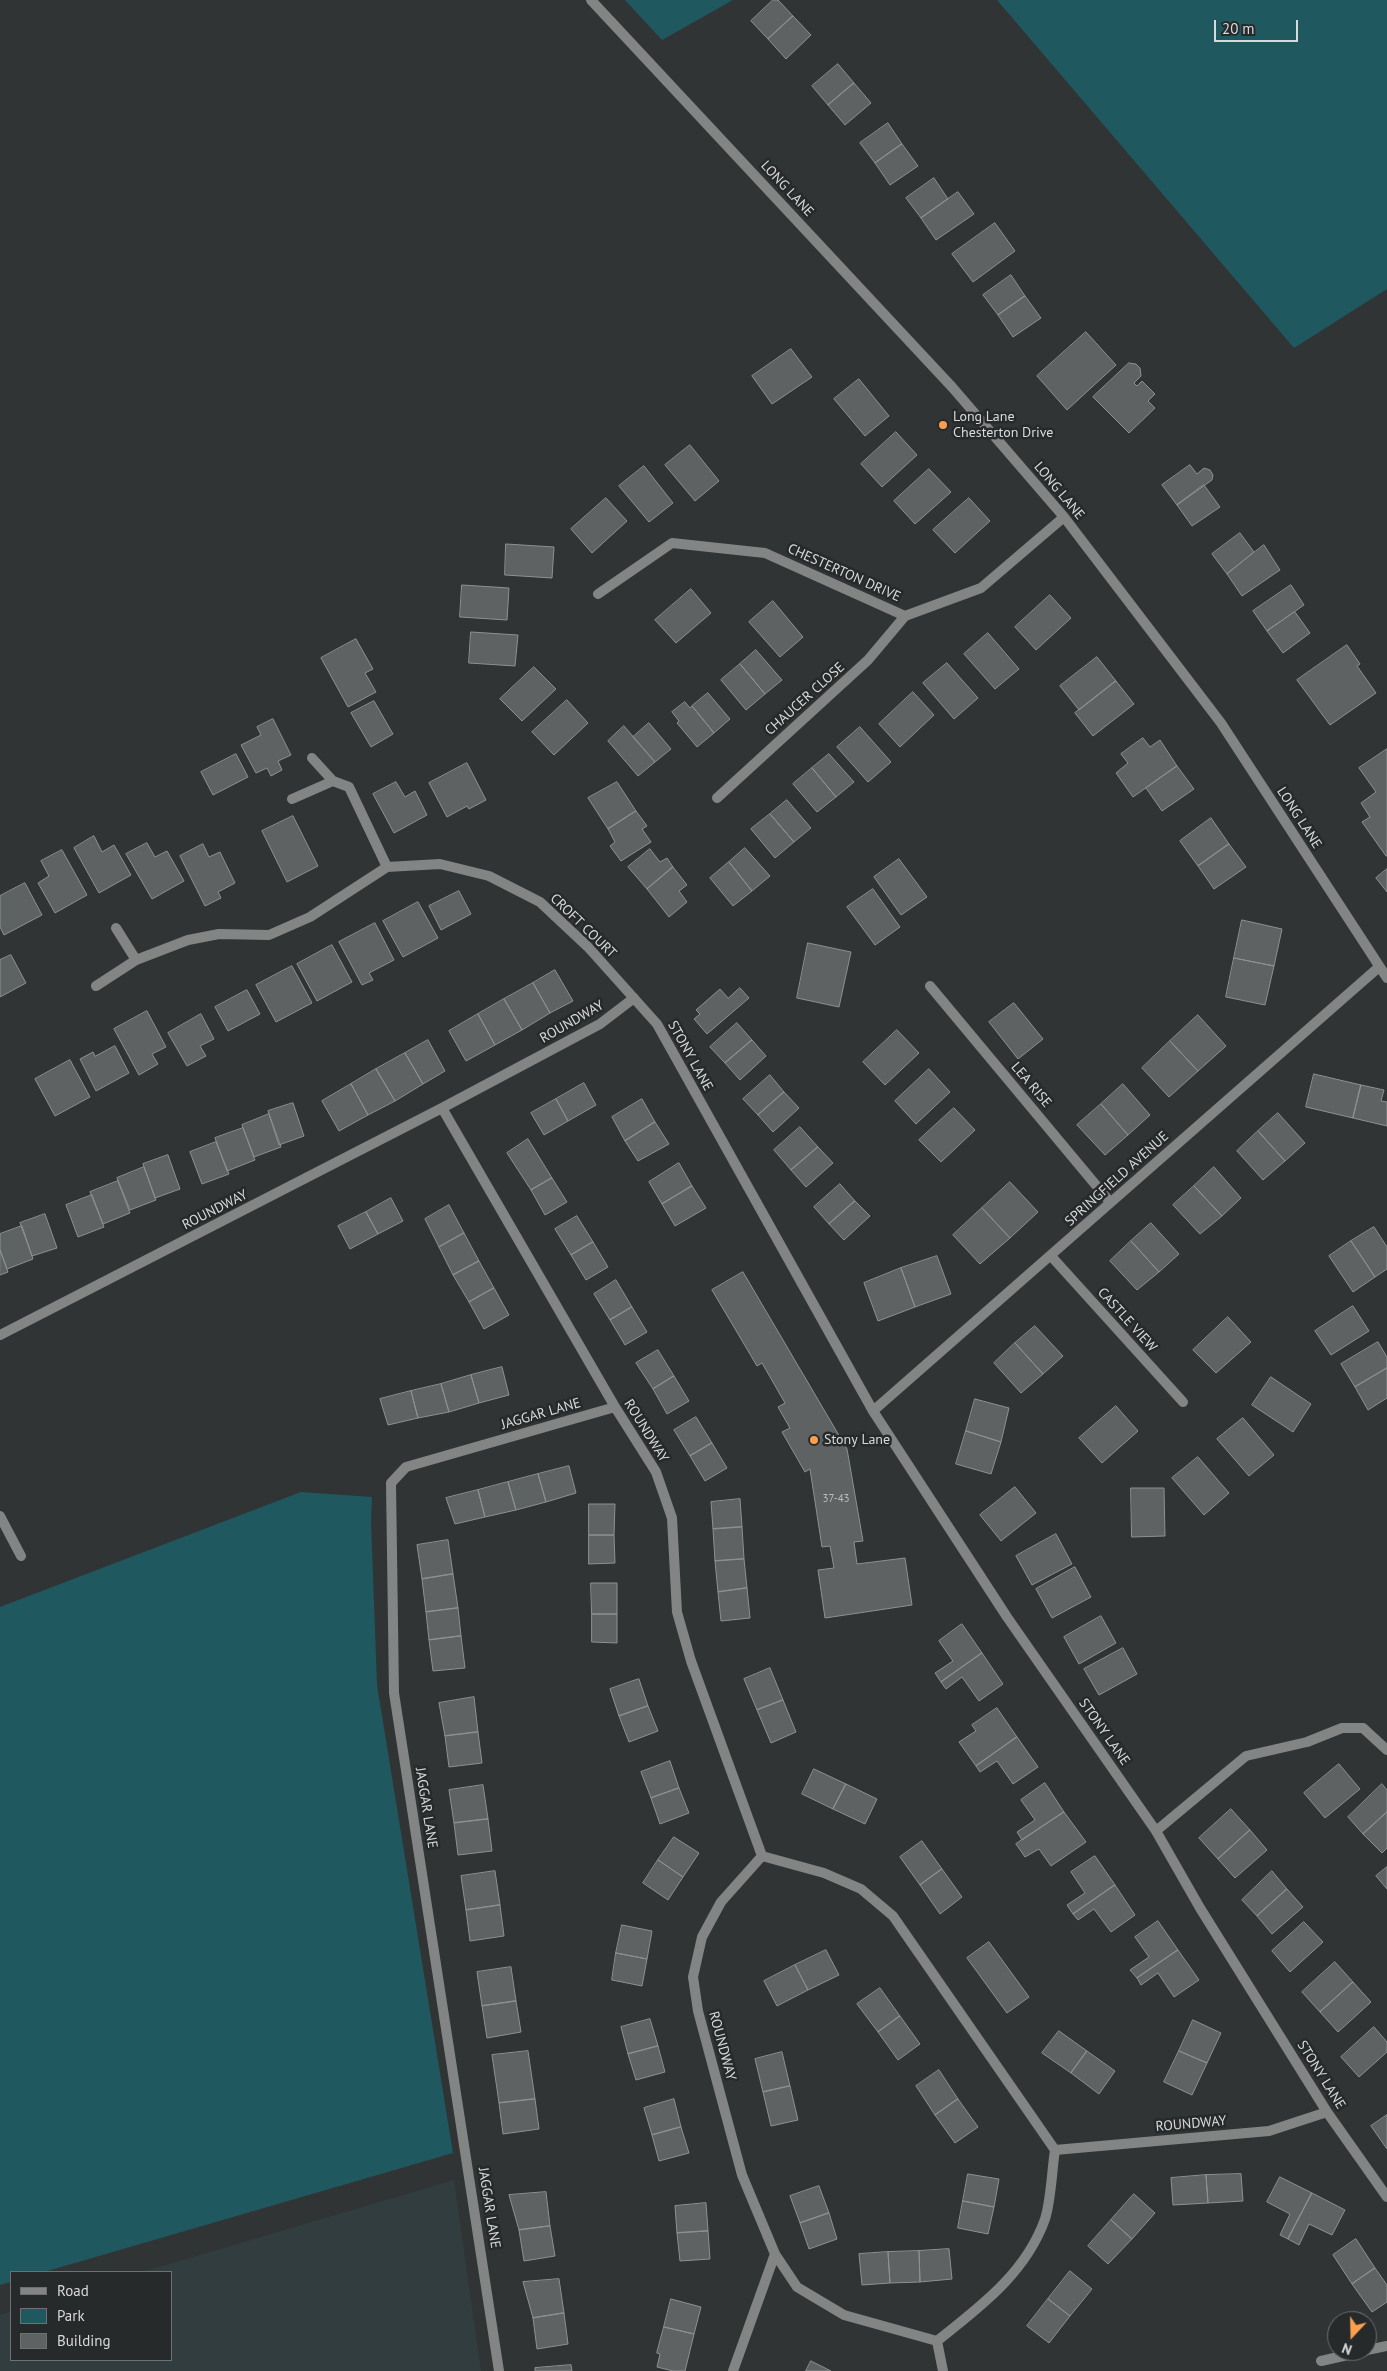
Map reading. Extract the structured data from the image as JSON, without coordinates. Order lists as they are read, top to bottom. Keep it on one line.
{"streets":{"street":["LONG LANE","CHESTERTON DRIVE","CHAUCER CLOSE","CROFT COURT","ROUNDWAY","STONY LANE","LEA RISE","SPRINGFIELD AVENUE","CASTLE VIEW","JAGGAR LANE"]},"crossings":[["LONG LANE","CHESTERTON DRIVE"],["LONG LANE","SPRINGFIELD AVENUE"],["CHESTERTON DRIVE","CHAUCER CLOSE"],["CROFT COURT","ROUNDWAY"],["CROFT COURT","STONY LANE"],["ROUNDWAY","STONY LANE"],["ROUNDWAY","JAGGAR LANE"],["STONY LANE","SPRINGFIELD AVENUE"],["LEA RISE","SPRINGFIELD AVENUE"],["SPRINGFIELD AVENUE","CASTLE VIEW"]],"places":["Long Lane Chesterton Drive","Stony Lane"],"house_numbers":["37-43"],"legend":["Road","Park","Building"],"scale_bar":"20 m","north":"bottom"}
